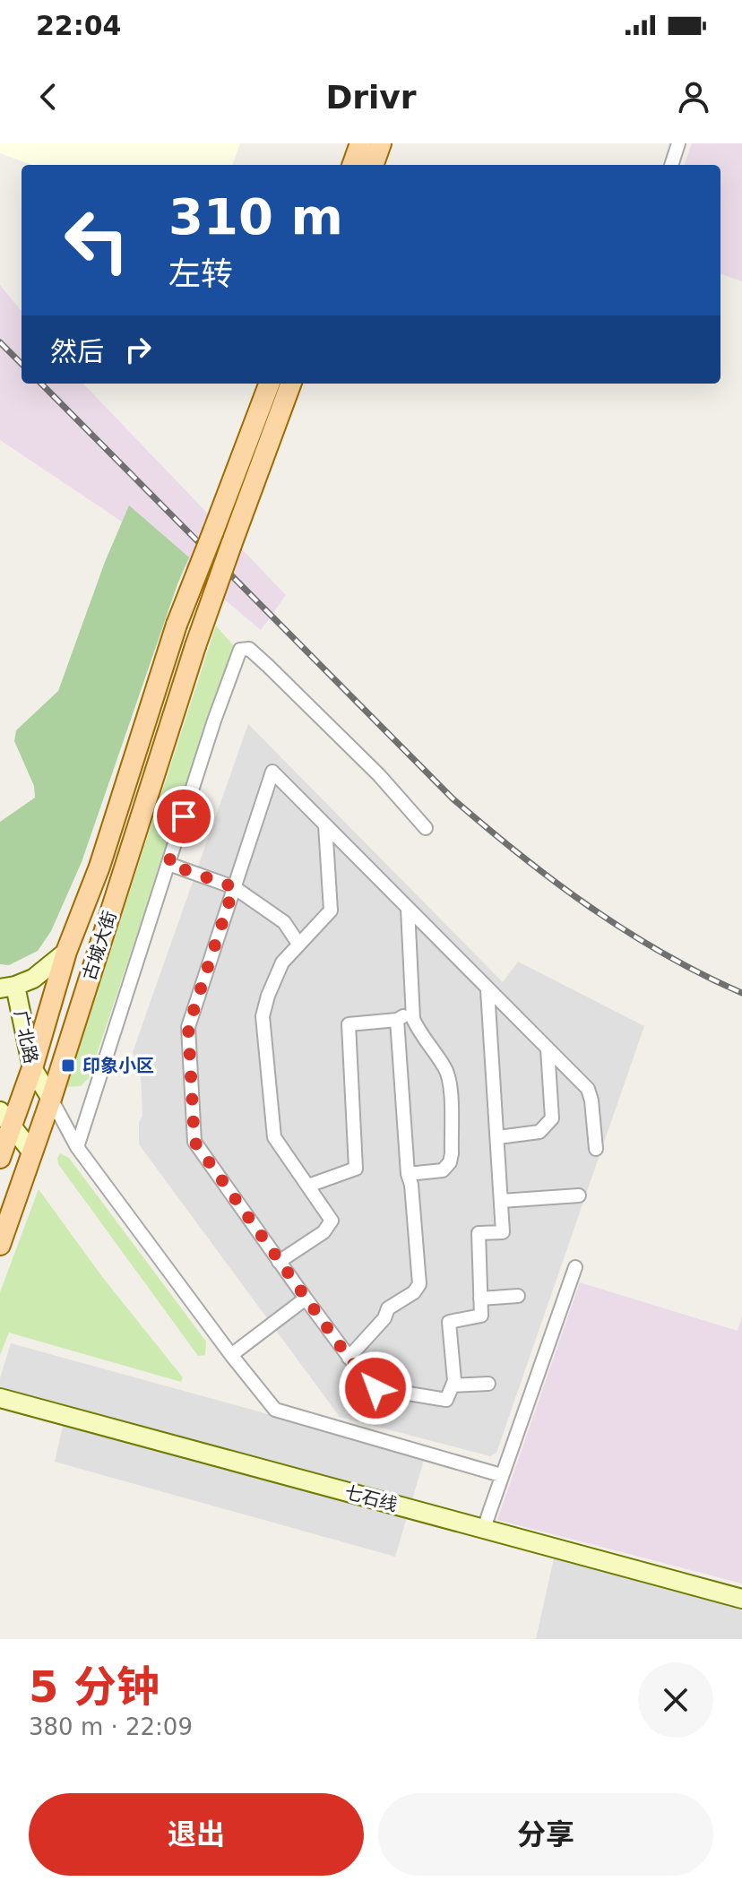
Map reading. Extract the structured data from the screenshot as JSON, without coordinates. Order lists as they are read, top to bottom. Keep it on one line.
{"streets":{"main road":["古城大街"],"street":["广北路","七石线"]},"crossings":[["古城大街","广北路"]],"places":{"transit":["印象小区"]},"page":{"status":"22:04","header":"Drivr","turn":["310 m","左转"],"then":"然后","heading":["5 分钟","380 m · 22:09"],"buttons":["退出","分享"]}}
